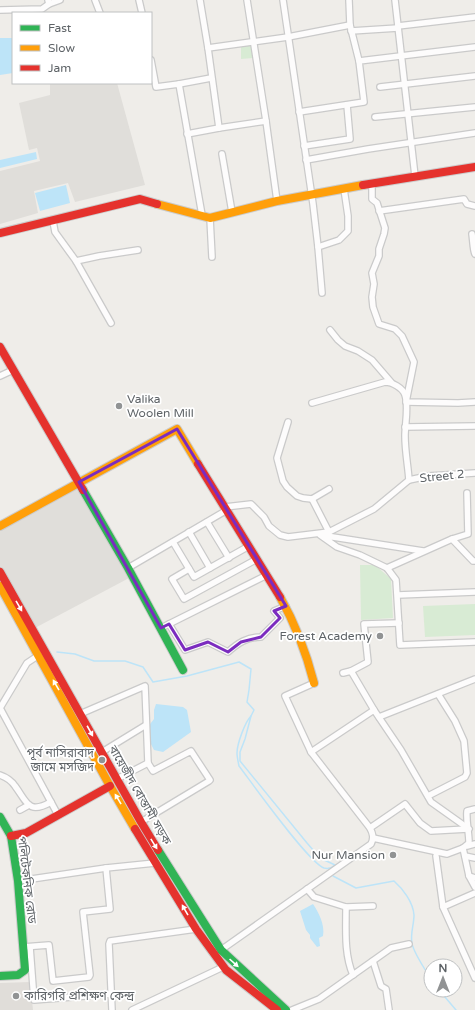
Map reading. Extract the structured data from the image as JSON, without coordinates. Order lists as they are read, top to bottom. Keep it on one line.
{"streets":{"street":["Street 2","বায়েজীদ বোস্তামী সড়ক","পলিটেকনিক রোড"]},"places":["Valika Woolen Mill","Forest Academy","পূর্ব নাসিরাবাদ জামে মসজিদ","Nur Mansion","কারিগরি প্রশিক্ষণ কেন্দ্র"],"legend":["Fast","Slow","Jam"],"north":"top"}
